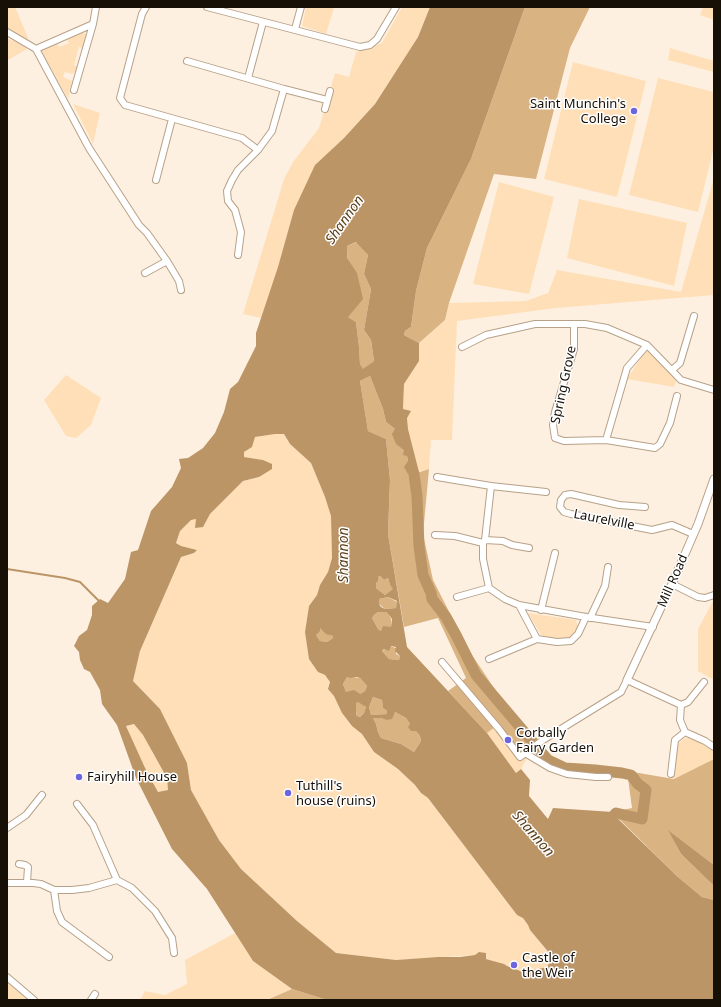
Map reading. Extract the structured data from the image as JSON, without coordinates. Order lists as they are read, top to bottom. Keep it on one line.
{"streets":{"street":["Spring Grove","Laurelville","Mill Road"]},"crossings":[["Laurelville","Mill Road"]],"water":["Shannon"],"places":["Saint Munchin's College","Corbally Fairy Garden","Fairyhill House","Tuthill's house (ruins)","Castle of the Weir"]}
